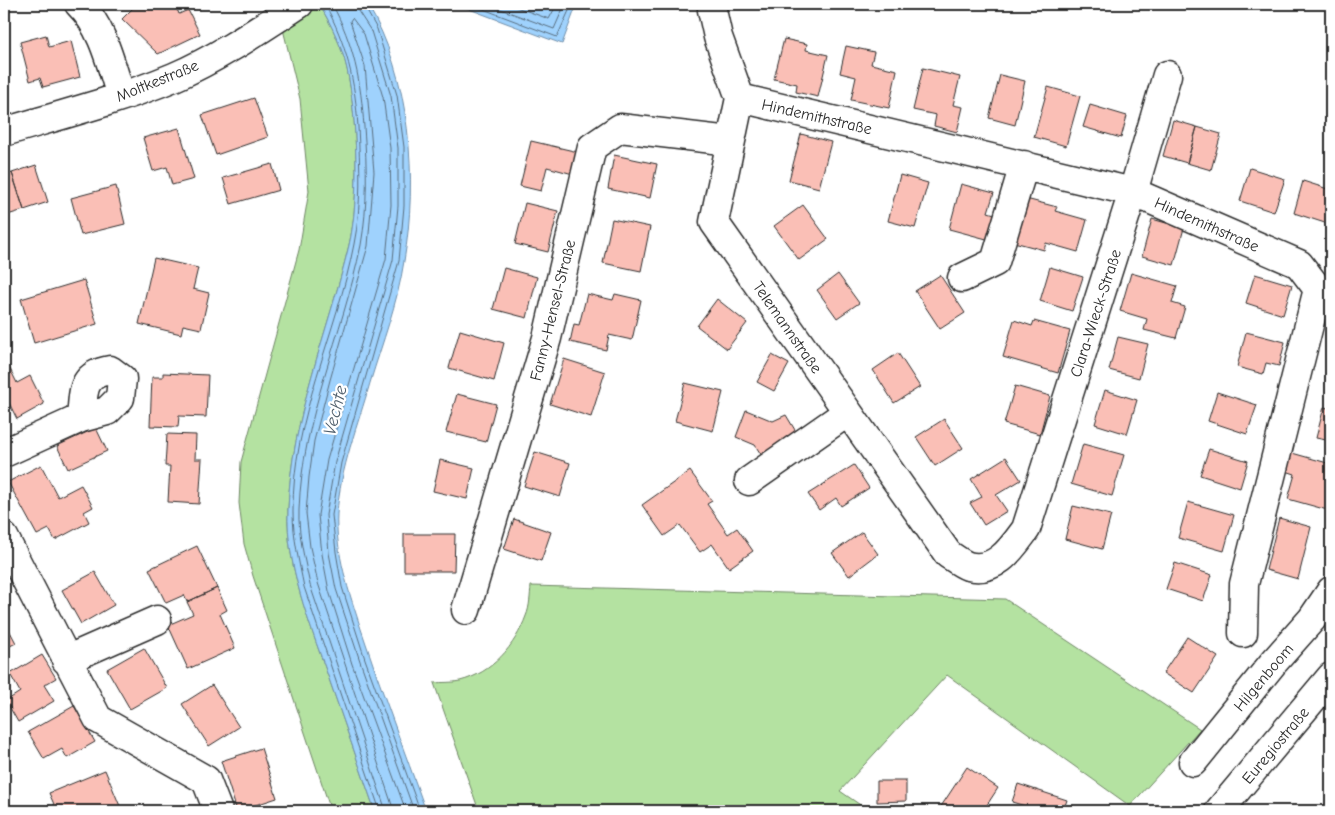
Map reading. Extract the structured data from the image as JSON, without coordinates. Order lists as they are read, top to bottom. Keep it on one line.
{"streets":{"street":["Moltkestraße","Hindemithstraße","Fanny-Hensel-Straße","Clara-Wieck-Straße","Telemannstraße","Hilgenboom","Euregiostraße"]},"crossings":[["Hindemithstraße","Clara-Wieck-Straße"],["Hindemithstraße","Telemannstraße"],["Fanny-Hensel-Straße","Telemannstraße"],["Clara-Wieck-Straße","Telemannstraße"]],"water":["Vechte"]}
